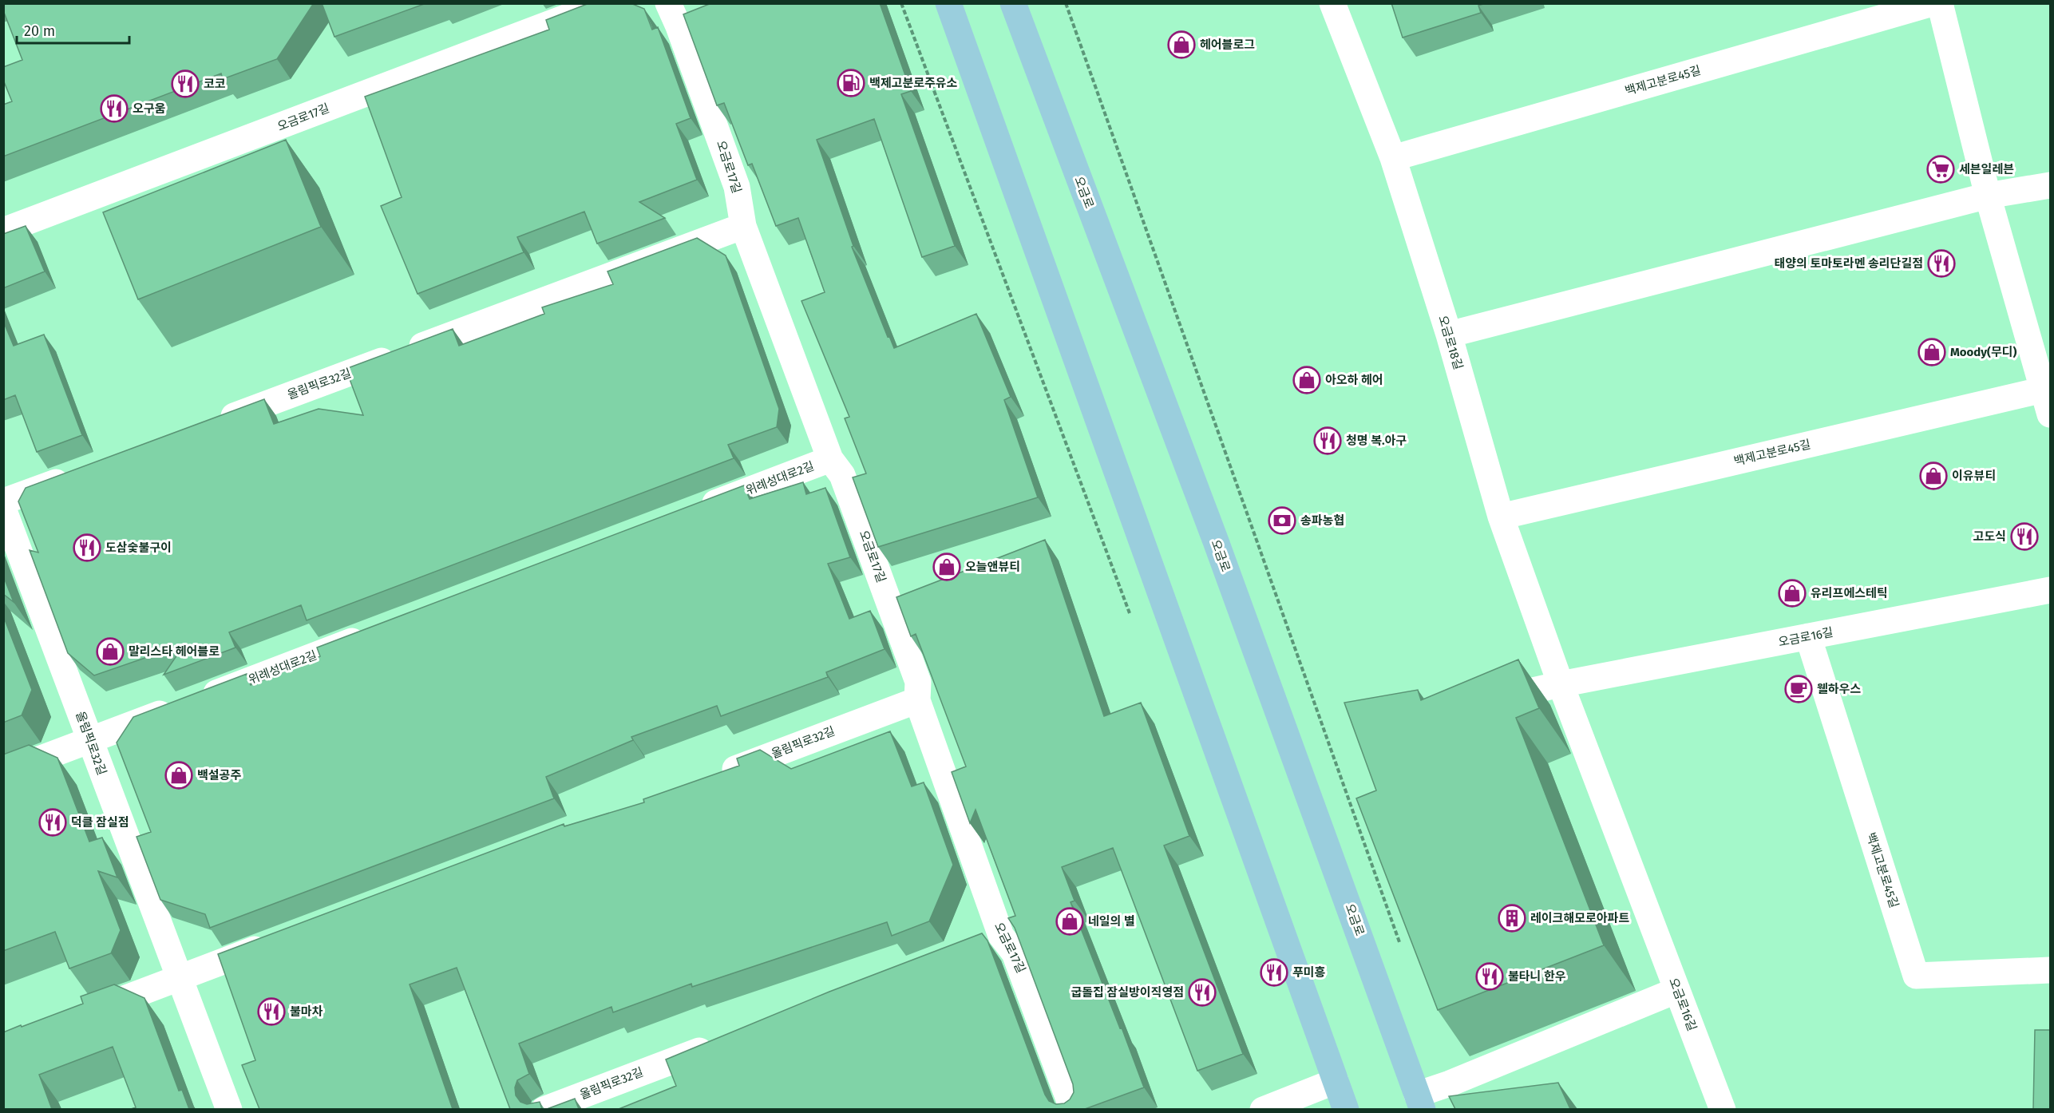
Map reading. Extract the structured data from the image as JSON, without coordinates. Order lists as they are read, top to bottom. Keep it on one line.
{"streets":{"main road":["오금로"],"street":["백제고분로45길","오금로17길","오금로18길","올림픽로32길","위례성대로2길","오금로16길"]},"crossings":[["백제고분로45길","오금로18길"],["백제고분로45길","오금로16길"],["오금로17길","올림픽로32길"],["오금로17길","위례성대로2길"],["오금로18길","오금로16길"],["올림픽로32길","위례성대로2길"]],"places":{"shop":["헤어블로그","Moody(무디)","아오하 헤어","이유뷰티","오늘앤뷰티","유리프에스테틱","말리스타 헤어블로","백설공주","네일의 별"],"fuel station":["백제고분로주유소"],"restaurant":["코코","오구움","태양의 토마토라멘 송리단길점","청명 복.아구","고도식","도삼숯불구이","덕클 잠실점","푸미흥","불타니 한우","굽돌집 잠실방이직영점","불마차"],"supermarket":["세븐일레븐"],"bank":["송파농협"],"cafe":["웰하우스"],"building":["레이크해모로아파트"]},"scale_bar":"20 m"}
